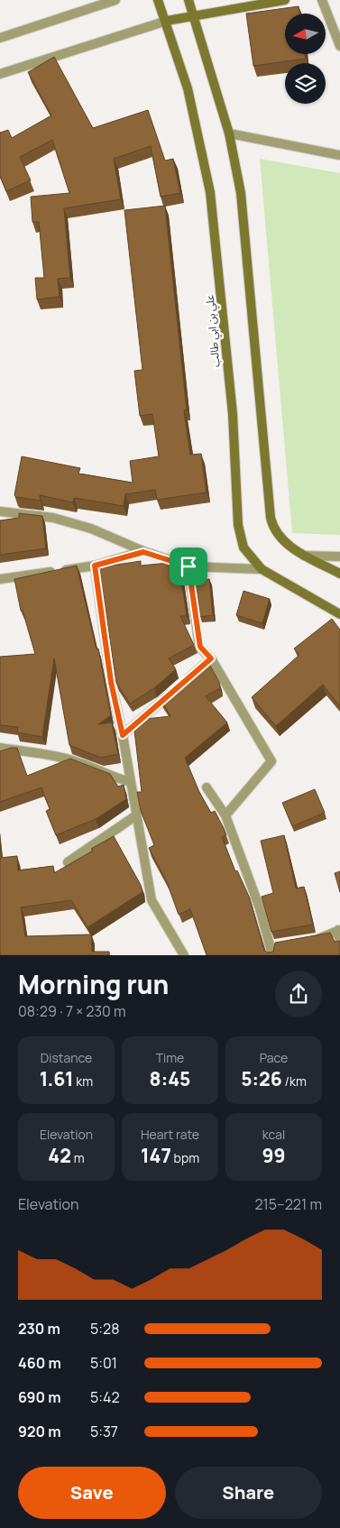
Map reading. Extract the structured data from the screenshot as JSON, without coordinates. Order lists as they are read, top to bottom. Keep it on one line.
{"streets":{"main road":["علي بن ابي طالب"]},"north":"left","page":{"heading":["Morning run","08:29 · 7 × 230 m"],"stats":[["Distance","1.61 km"],["Time","8:45"],["Pace","5:26 /km"],["Elevation","42 m"],["Heart rate","147 bpm"],["kcal","99"]],"chart":["Elevation","215–221 m"],"list":[{"name":"230 m","note":"5:28"},{"name":"460 m","note":"5:01"},{"name":"690 m","note":"5:42"},{"name":"920 m","note":"5:37"}],"buttons":["Save","Share"]}}
